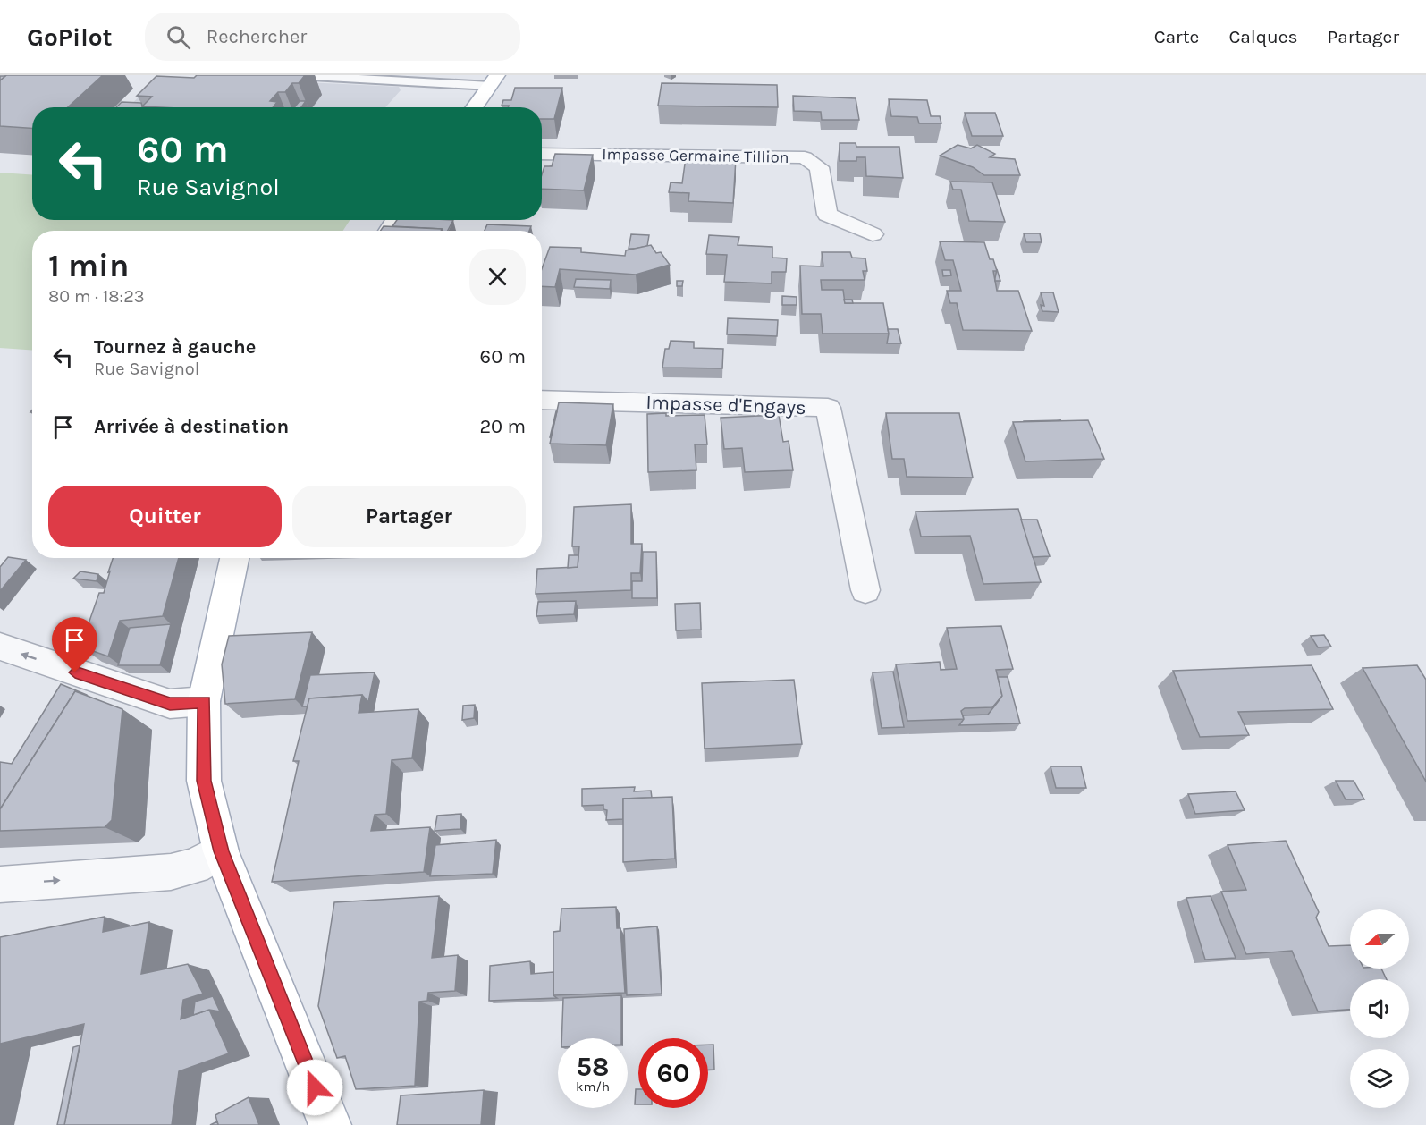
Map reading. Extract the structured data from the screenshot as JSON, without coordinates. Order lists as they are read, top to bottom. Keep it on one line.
{"streets":{"street":["Impasse Germaine Tillion","Impasse d'Engays"]},"north":"left","page":{"header":"GoPilot","search":"Rechercher","nav":["Carte","Calques","Partager"],"turn":["60 m","Rue Savignol"],"heading":["1 min","80 m · 18:23"],"list":[{"name":"Tournez à gauche","note":"Rue Savignol","value":"60 m"},{"name":"Arrivée à destination","value":"20 m"}],"buttons":["Quitter","Partager"],"speed":"58 km/h","limit":"60"}}
